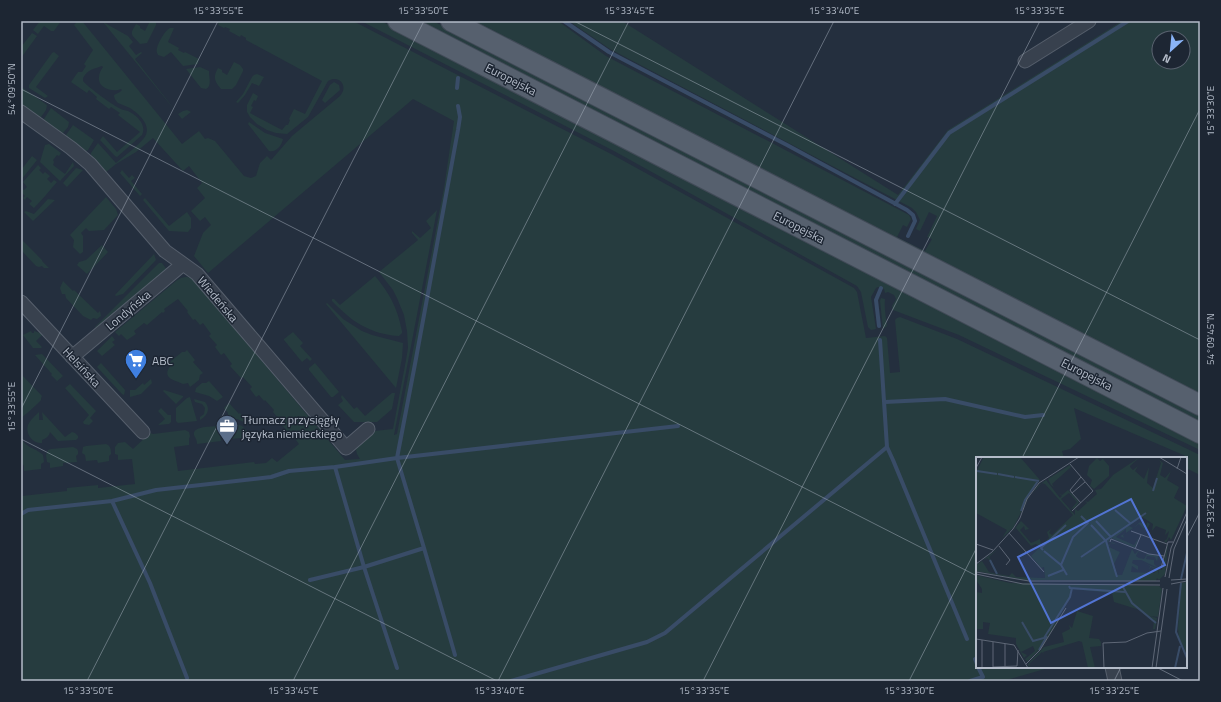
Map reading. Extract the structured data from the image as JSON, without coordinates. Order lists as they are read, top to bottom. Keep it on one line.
{"streets":{"main road":["Europejska"],"street":["Wiedeńska","Londyńska","Helsińska"]},"crossings":[["Wiedeńska","Londyńska"],["Londyńska","Helsińska"]],"places":{"supermarket":["ABC"],"office":["Tłumacz przysięgły języka niemieckiego"]},"north":"bottom left","coordinates":["15°33'55\"E","15°33'50\"E","15°33'45\"E","15°33'40\"E","15°33'35\"E","54°09'50\"N","15°33'30\"E","54°09'45\"N","15°33'25\"E"]}
